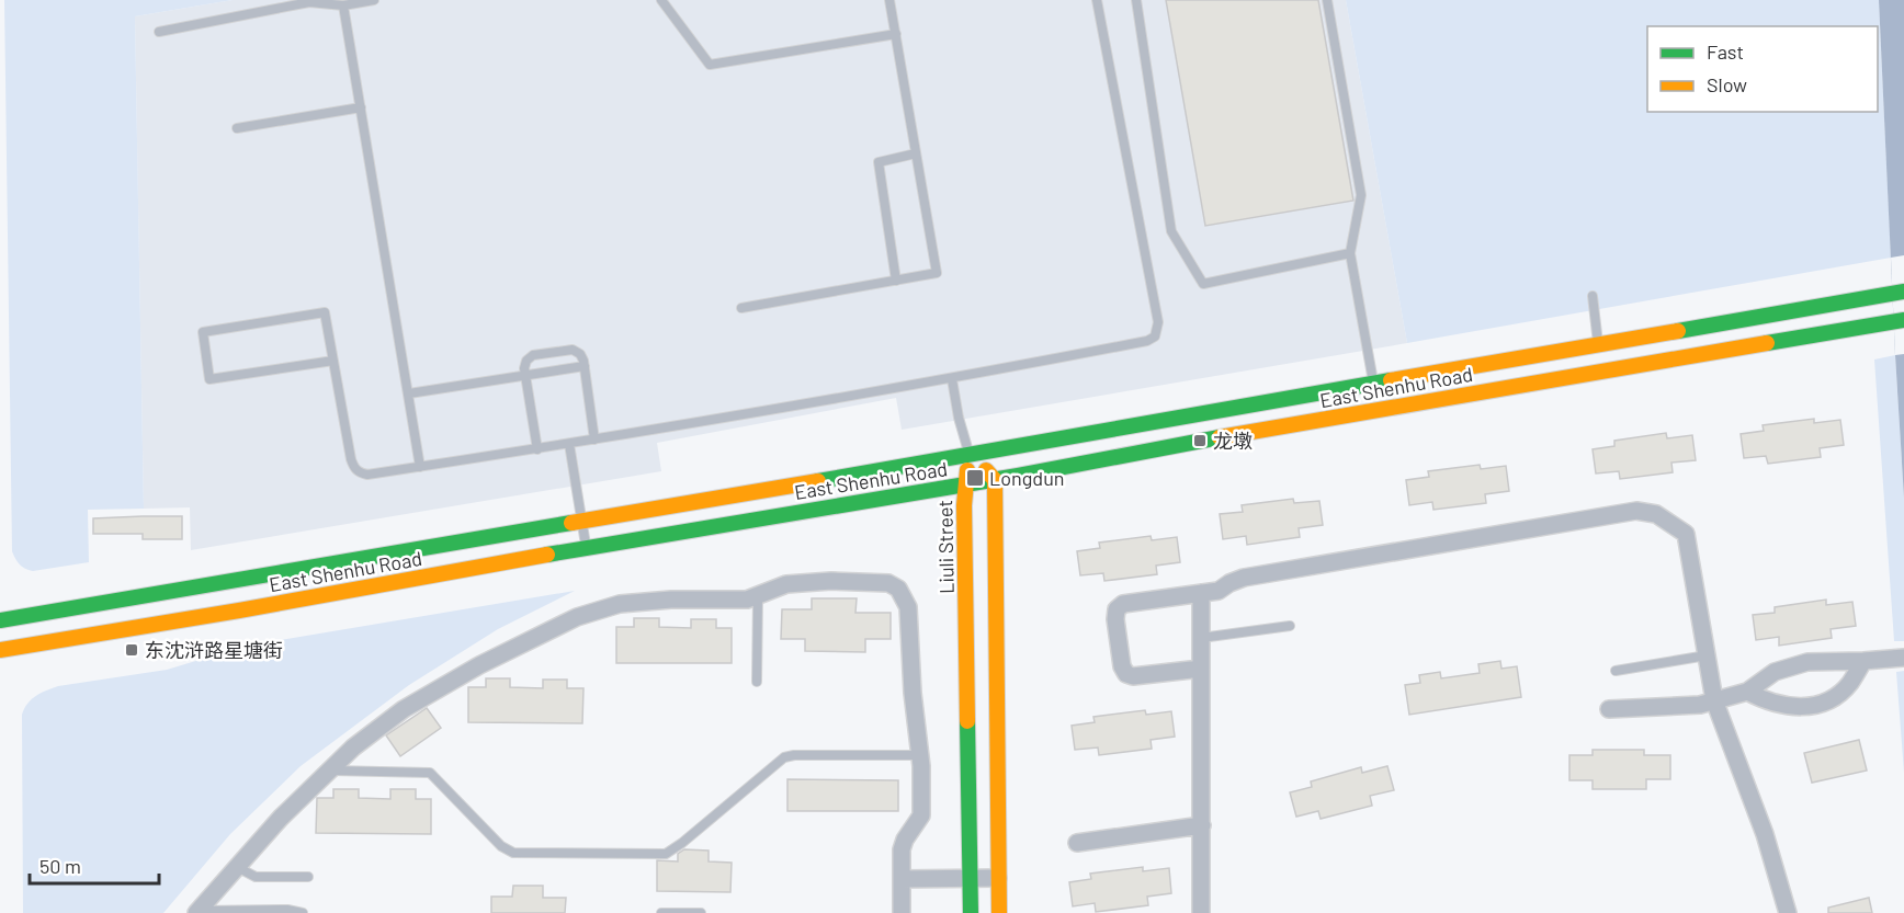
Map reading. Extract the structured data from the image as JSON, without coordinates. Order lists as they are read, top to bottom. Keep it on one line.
{"streets":{"main road":["East Shenhu Road","Liuli Street"]},"crossings":[["East Shenhu Road","Liuli Street"]],"places":{"transit":["龙墩","Longdun","东沈浒路星塘街"]},"legend":["Fast","Slow"],"scale_bar":"50 m"}
